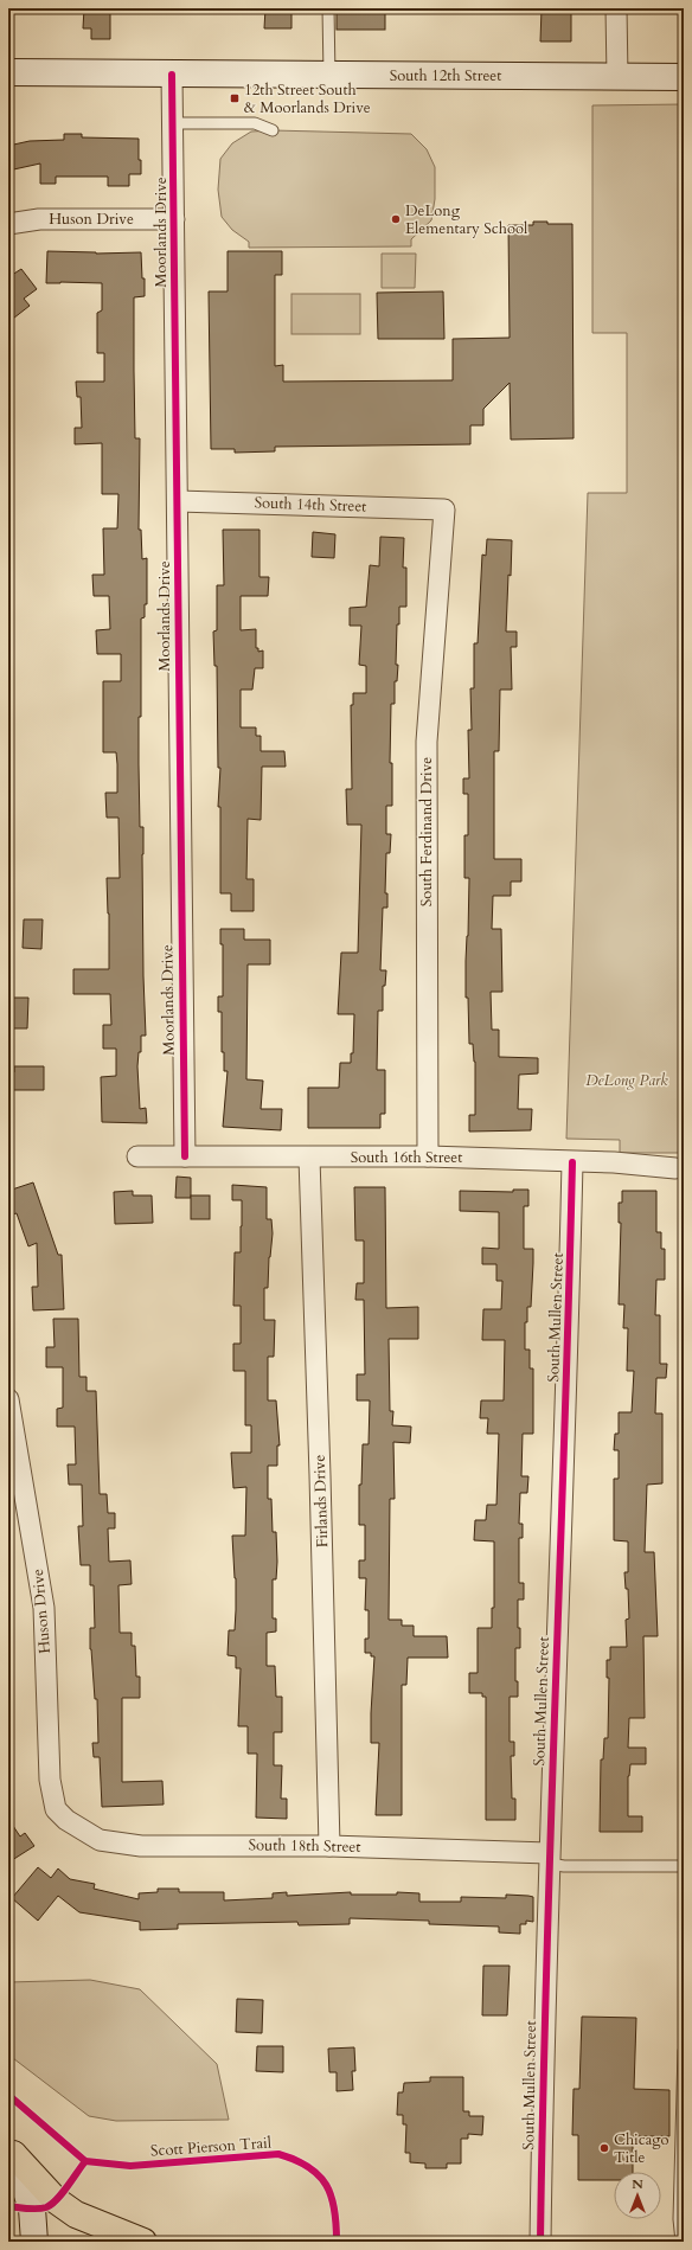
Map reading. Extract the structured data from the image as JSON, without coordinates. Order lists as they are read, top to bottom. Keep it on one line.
{"streets":{"main road":["South 12th Street"],"street":["Huson Drive","Moorlands Drive","South 14th Street","South Ferdinand Drive","South 16th Street","South Mullen Street","Firlands Drive","South 18th Street"],"cycle path":["Scott Pierson Trail"]},"crossings":[["South 12th Street","Moorlands Drive"],["Huson Drive","Moorlands Drive"],["Huson Drive","South 18th Street"],["Moorlands Drive","South 14th Street"],["Moorlands Drive","South 16th Street"],["South 14th Street","South Ferdinand Drive"],["South Ferdinand Drive","South 16th Street"],["South 16th Street","South Mullen Street"],["South 16th Street","Firlands Drive"],["South Mullen Street","South 18th Street"],["Firlands Drive","South 18th Street"]],"parks":["DeLong Park"],"places":{"transit":["12th Street South & Moorlands Drive"],"other":["DeLong Elementary School","Chicago Title"]},"north":"top"}
